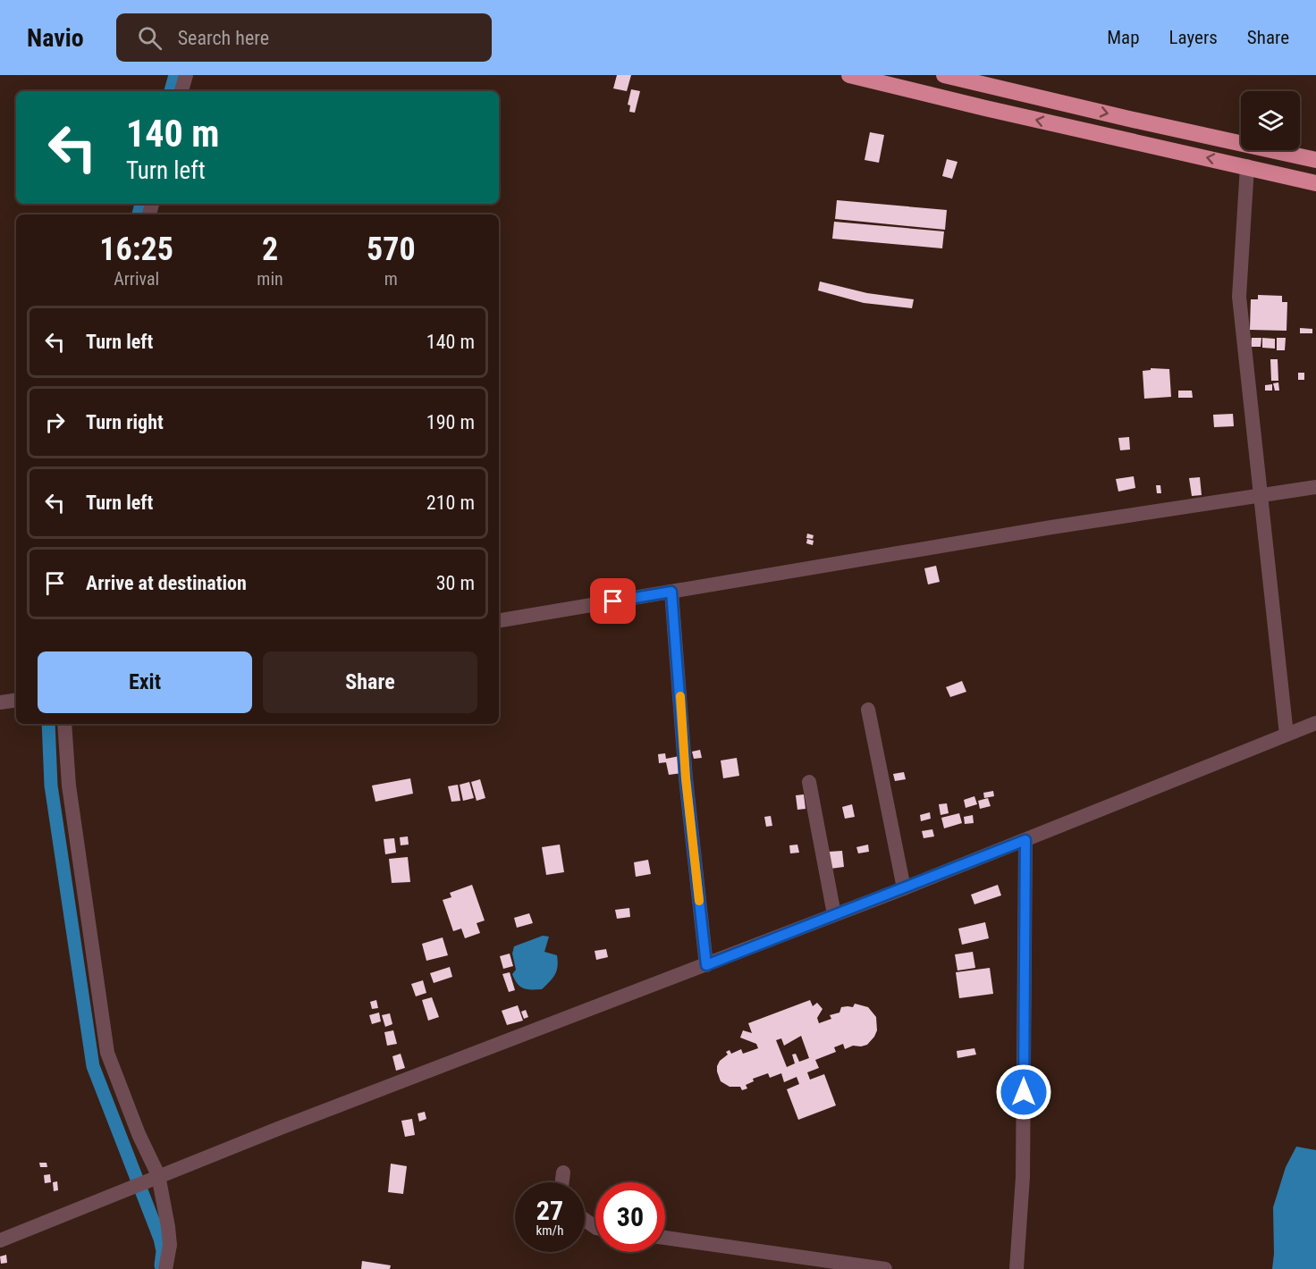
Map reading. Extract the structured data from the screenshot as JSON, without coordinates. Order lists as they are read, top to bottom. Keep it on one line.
{"page":{"header":"Navio","search":"Search here","nav":["Map","Layers","Share"],"turn":["140 m","Turn left"],"eta":["16:25","Arrival","2","min","570","m"],"list":[{"name":"Turn left","value":"140 m"},{"name":"Turn right","value":"190 m"},{"name":"Turn left","value":"210 m"},{"name":"Arrive at destination","value":"30 m"}],"buttons":["Exit","Share"],"speed":"27 km/h","limit":"30"}}
